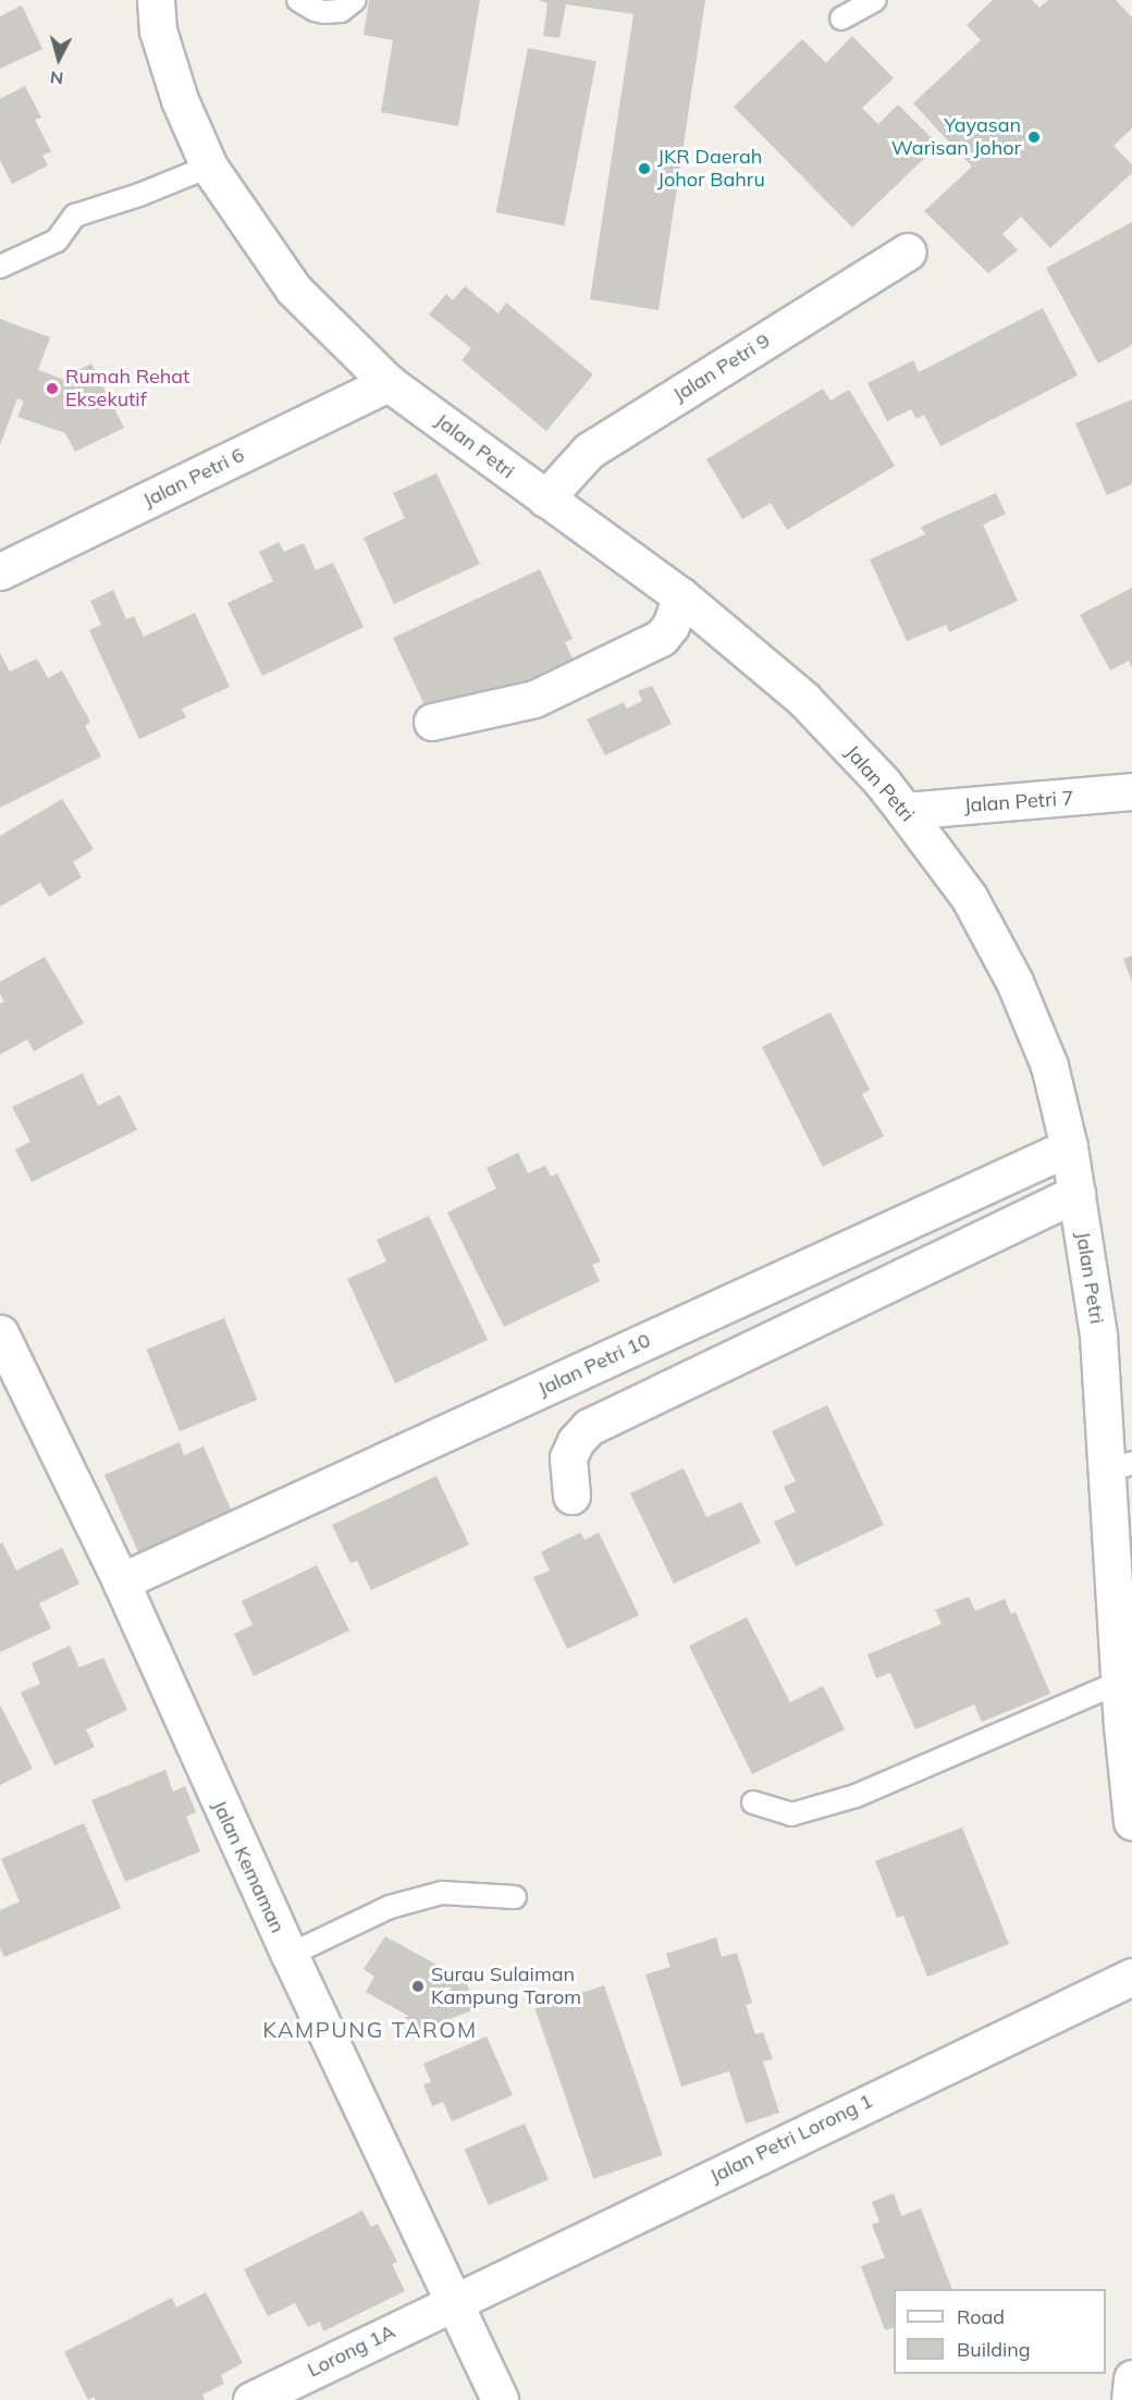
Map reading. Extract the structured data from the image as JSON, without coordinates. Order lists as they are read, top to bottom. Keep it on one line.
{"streets":{"street":["Jalan Petri 9","Jalan Petri","Jalan Petri 6","Jalan Petri 7","Jalan Petri 10","Jalan Kemaman","Jalan Petri Lorong 1","Lorong 1A"]},"crossings":[["Jalan Petri 9","Jalan Petri"],["Jalan Petri","Jalan Petri 6"],["Jalan Petri","Jalan Petri 7"],["Jalan Petri","Jalan Petri 10"],["Jalan Petri 10","Jalan Kemaman"],["Jalan Kemaman","Jalan Petri Lorong 1"],["Jalan Kemaman","Lorong 1A"],["Jalan Petri Lorong 1","Lorong 1A"]],"districts":["KAMPUNG TAROM"],"places":["Yayasan Warisan Johor","JKR Daerah Johor Bahru","Rumah Rehat Eksekutif","Surau Sulaiman Kampung Tarom"],"legend":["Road","Building"],"north":"bottom"}
